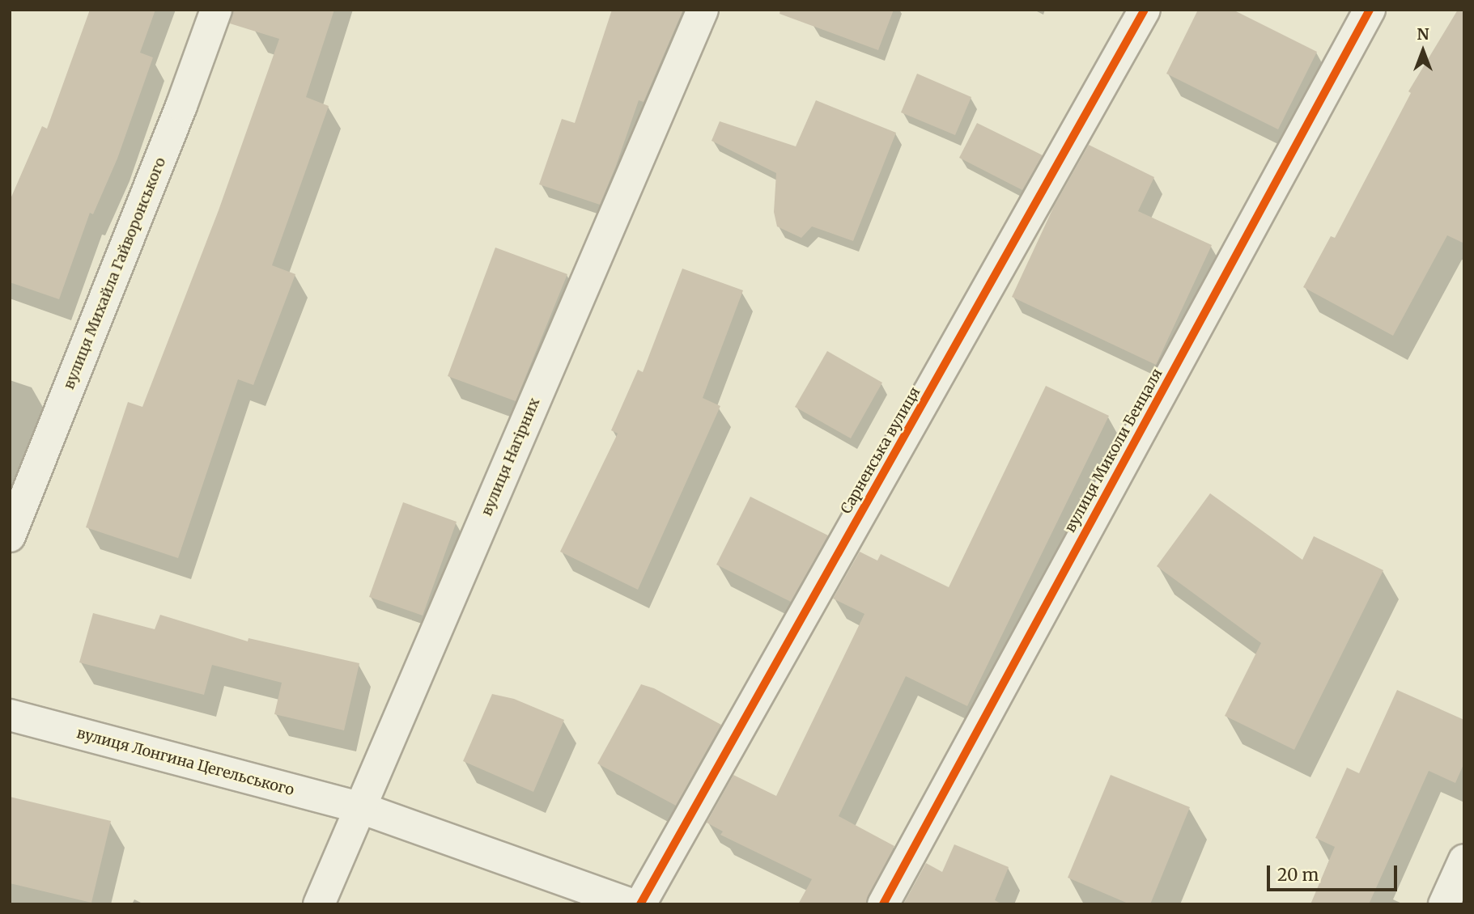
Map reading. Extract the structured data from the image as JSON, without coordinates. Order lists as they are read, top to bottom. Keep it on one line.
{"streets":{"street":["вулиця Михайла Гайворонського","Сарненська вулиця","вулиця Миколи Бенцаля","вулиця Нагірних","вулиця Лонгина Цегельського"]},"crossings":[["вулиця Нагірних","вулиця Лонгина Цегельського"]],"scale_bar":"20 m","north":"top"}
